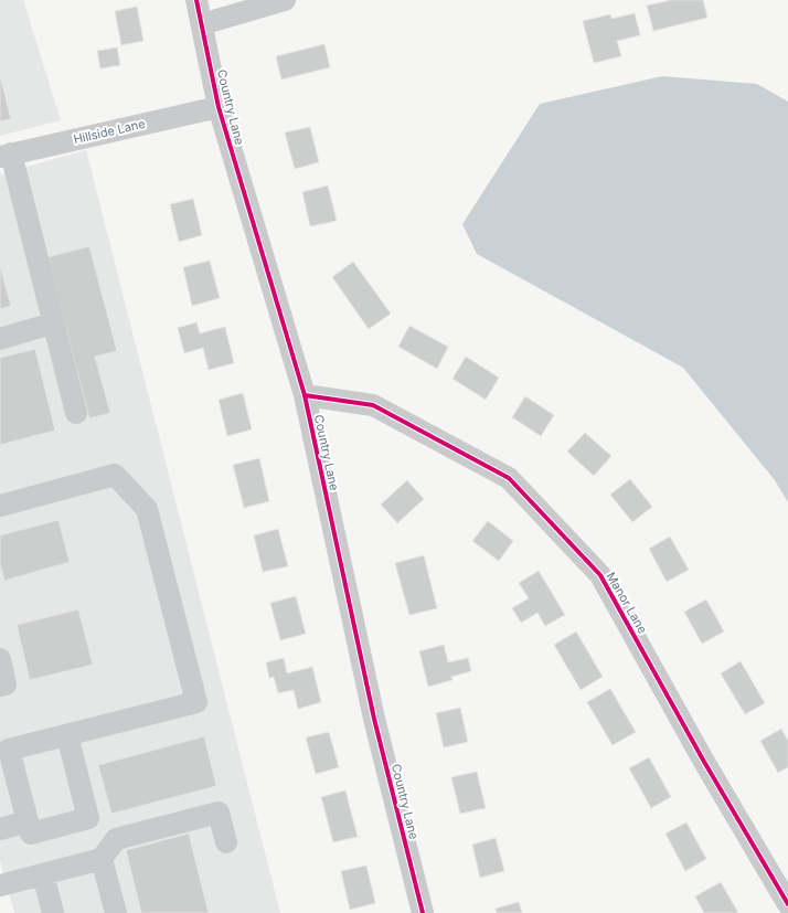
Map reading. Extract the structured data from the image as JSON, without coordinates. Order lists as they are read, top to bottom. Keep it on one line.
{"streets":{"street":["Country Lane","Hillside Lane","Manor Lane"]},"crossings":[["Country Lane","Hillside Lane"],["Country Lane","Manor Lane"]]}
